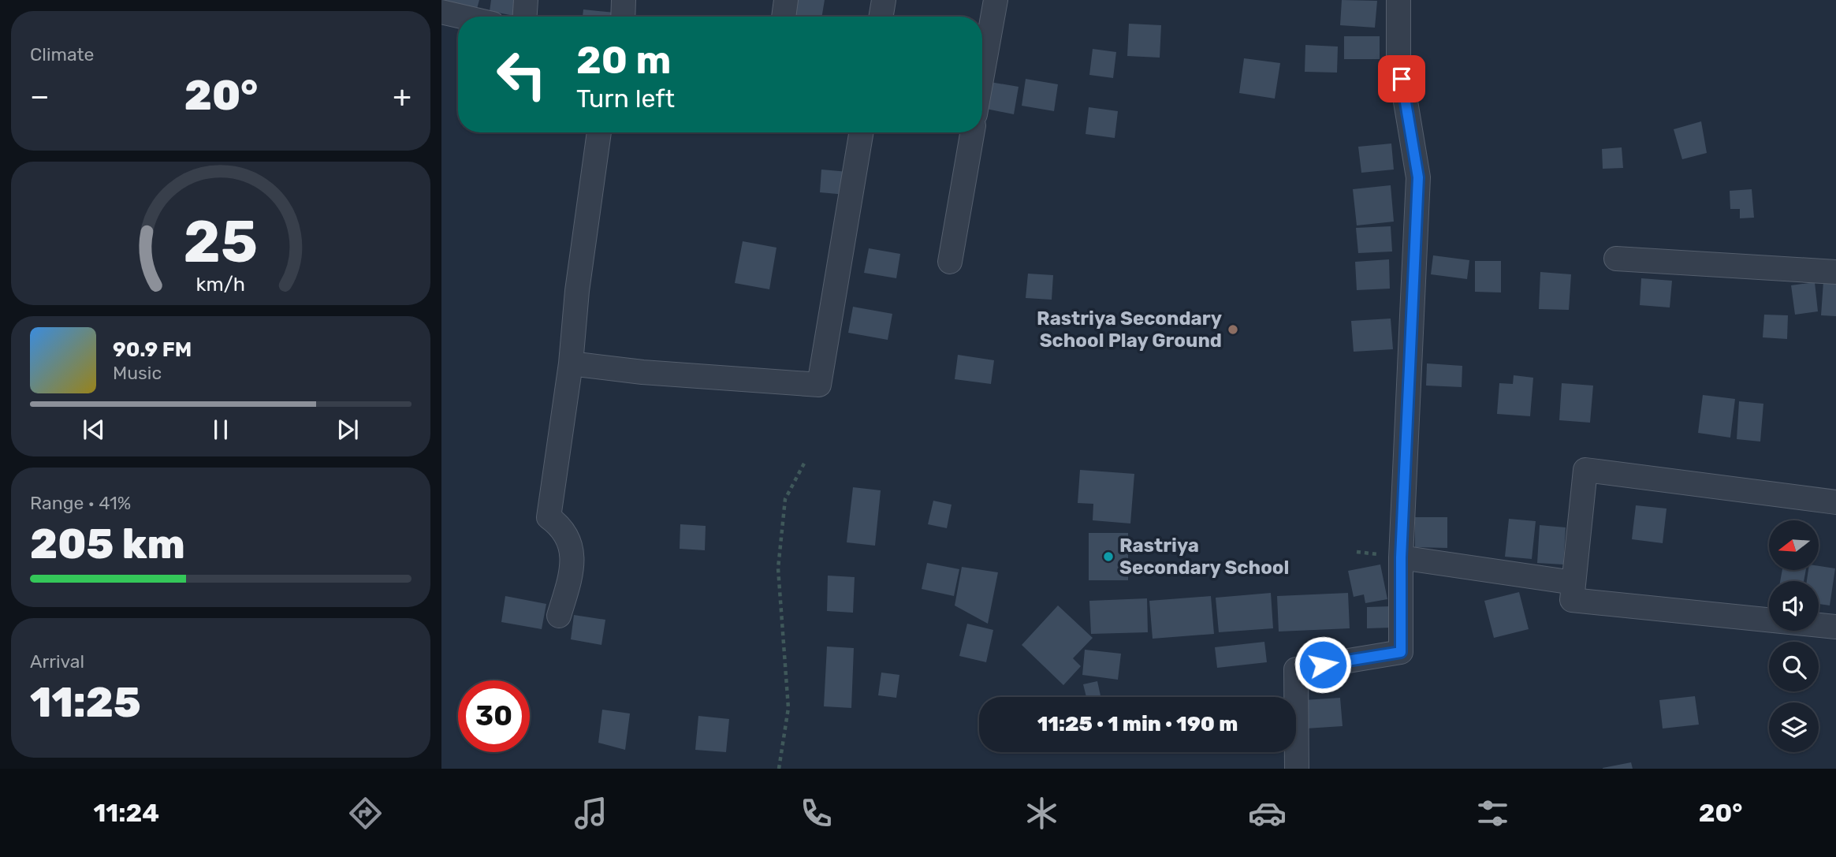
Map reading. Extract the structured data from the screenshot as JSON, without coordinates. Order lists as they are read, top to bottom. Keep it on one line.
{"places":["Rastriya Secondary School Play Ground","Rastriya Secondary School"],"north":"left","page":{"tile":["Climate",["Range · 41%","205 km"],["Arrival","11:25"]],"turn":["20 m","Turn left"],"heat":["−","20°","+"],"song":["90.9 FM","Music"],"limit":"30","trip":"11:25 · 1 min · 190 m","tabs":["11:24","20°"],"gauge":["25","km/h"]}}
